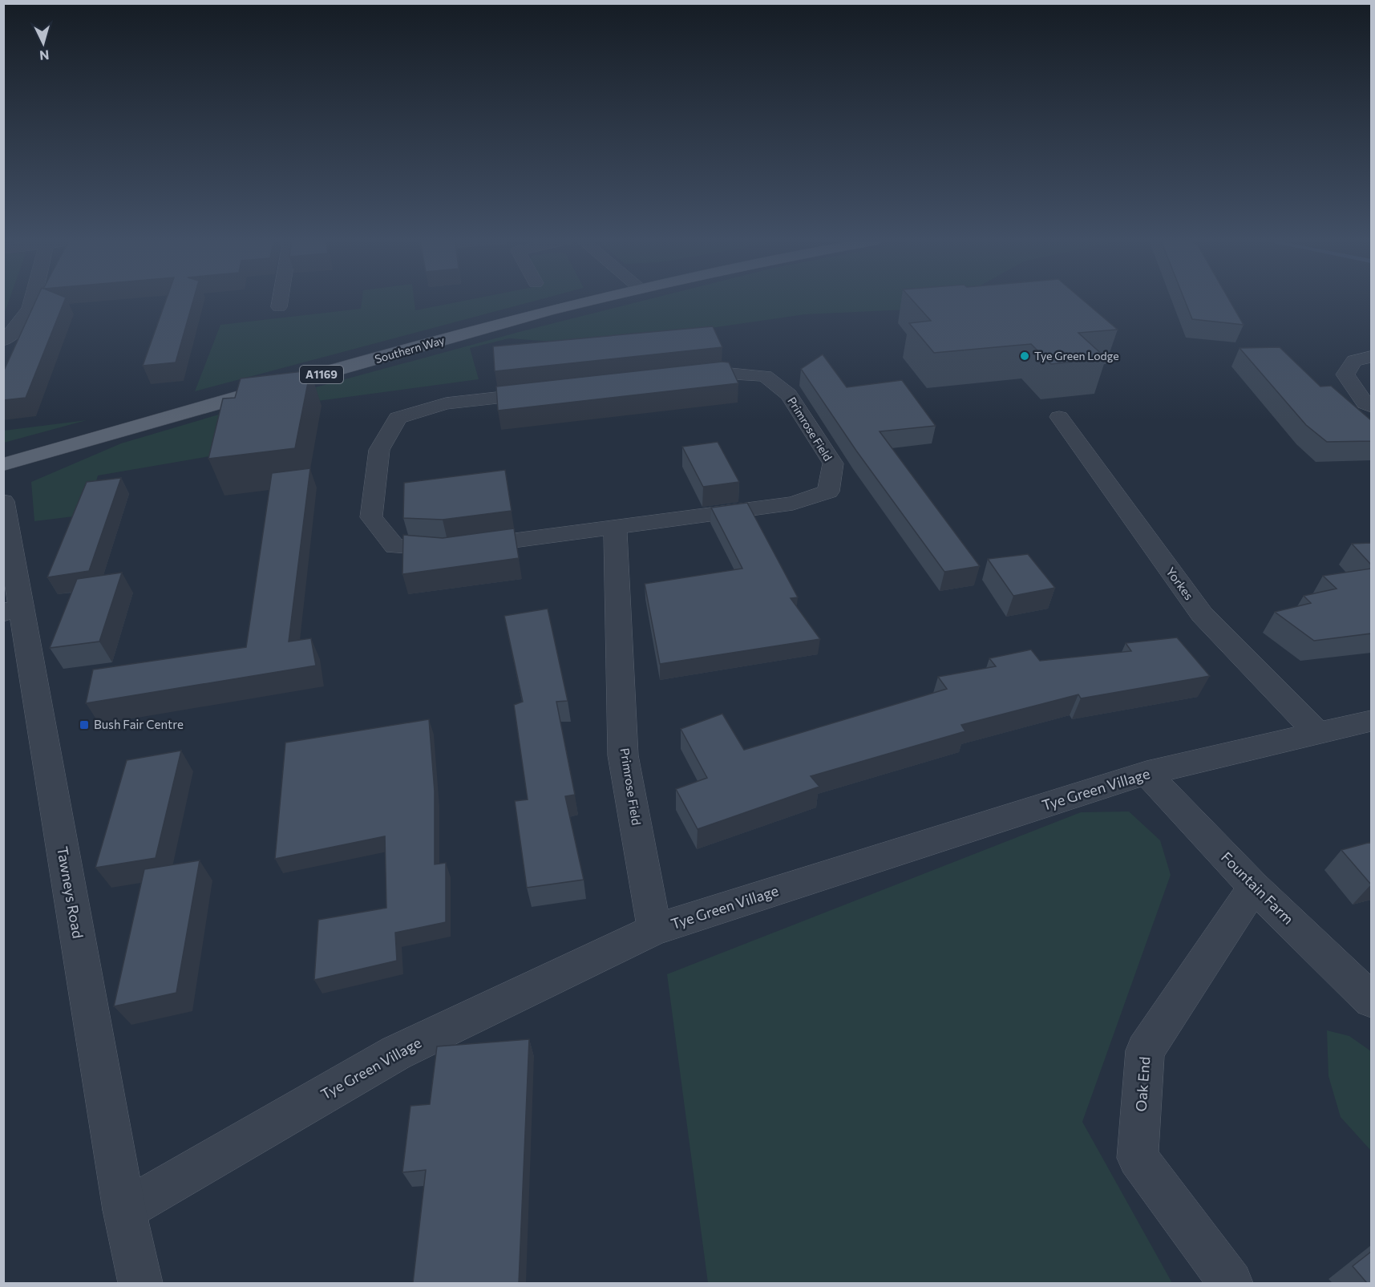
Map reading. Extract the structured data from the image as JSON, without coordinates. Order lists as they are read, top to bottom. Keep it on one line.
{"streets":{"main road":["Southern Way","A1169"],"street":["Primrose Field","Yorkes","Tye Green Village","Fountain Farm","Tawneys Road","Oak End"]},"crossings":[["Primrose Field","Tye Green Village"],["Yorkes","Tye Green Village"],["Tye Green Village","Fountain Farm"],["Tye Green Village","Tawneys Road"],["Fountain Farm","Oak End"]],"places":{"other":["Tye Green Lodge"],"transit":["Bush Fair Centre"]},"north":"bottom"}
